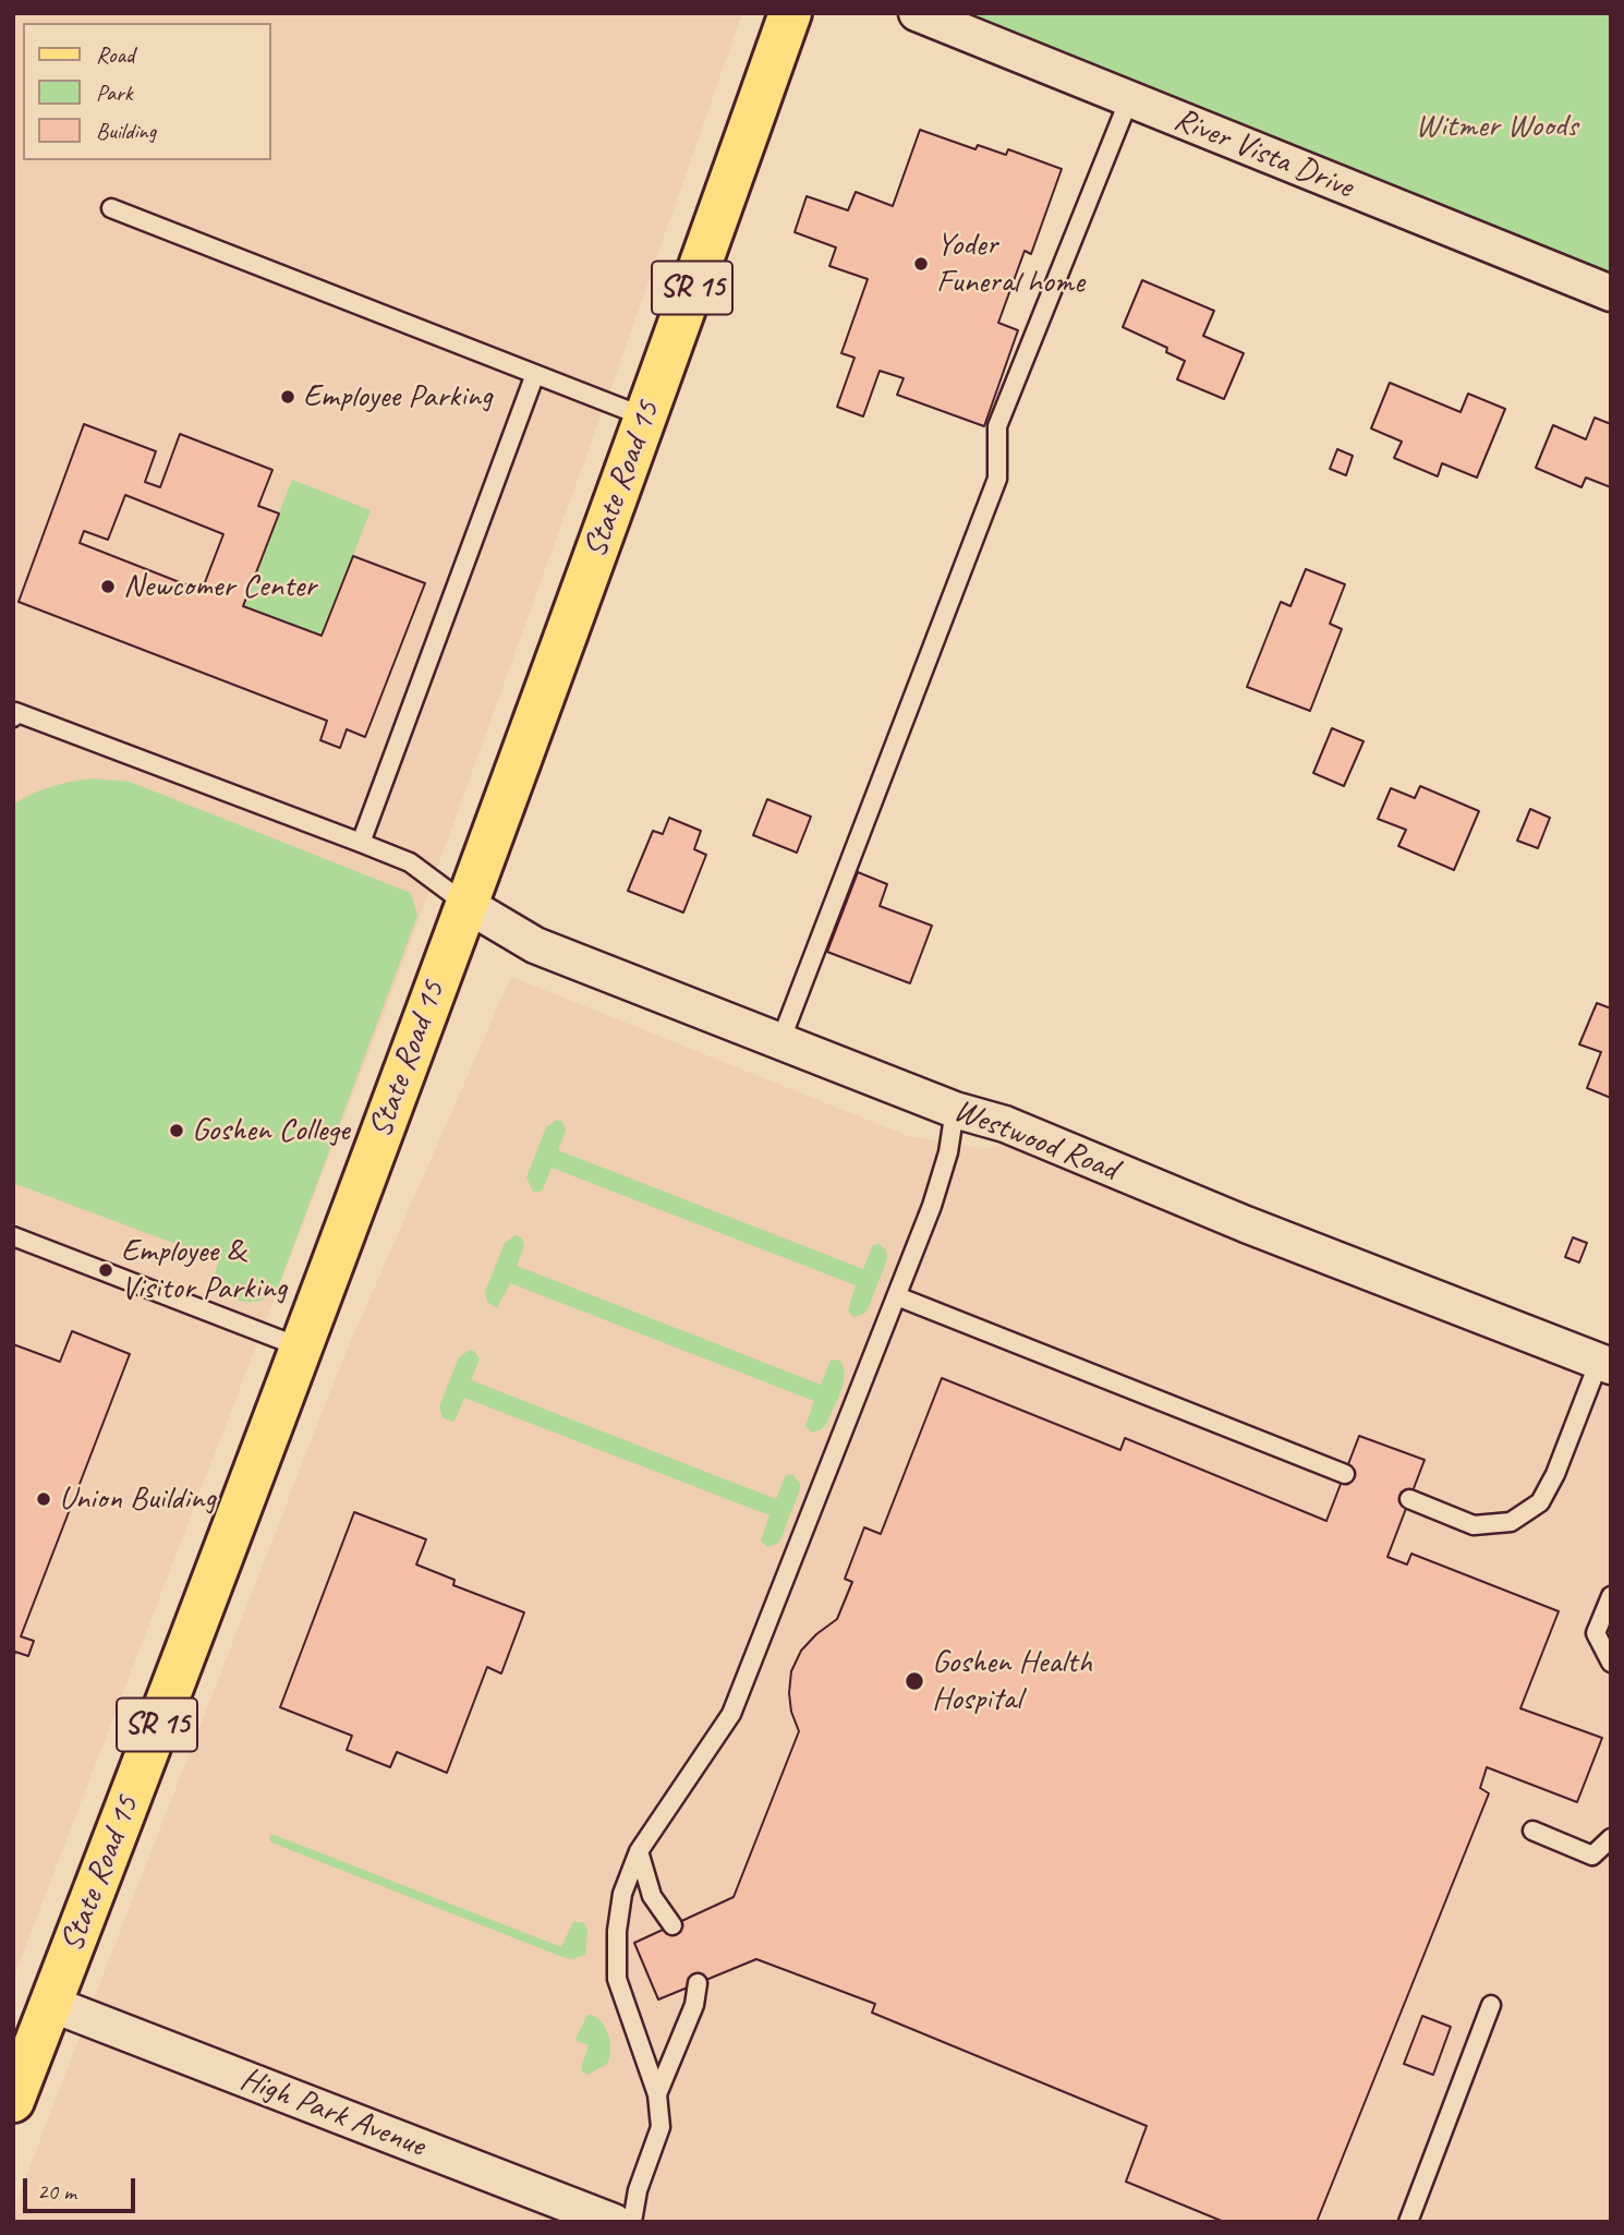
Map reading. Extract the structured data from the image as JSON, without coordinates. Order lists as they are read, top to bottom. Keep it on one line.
{"streets":{"main road":["SR 15","State Road 15"],"street":["River Vista Drive","Westwood Road","High Park Avenue"]},"crossings":[["State Road 15","Westwood Road"],["State Road 15","High Park Avenue"]],"parks":["Witmer Woods"],"places":["Yoder Funeral home","Employee Parking","Newcomer Center","Goshen College","Employee & Visitor Parking","Union Building","Goshen Health Hospital"],"legend":["Road","Park","Building"],"scale_bar":"20 m"}
